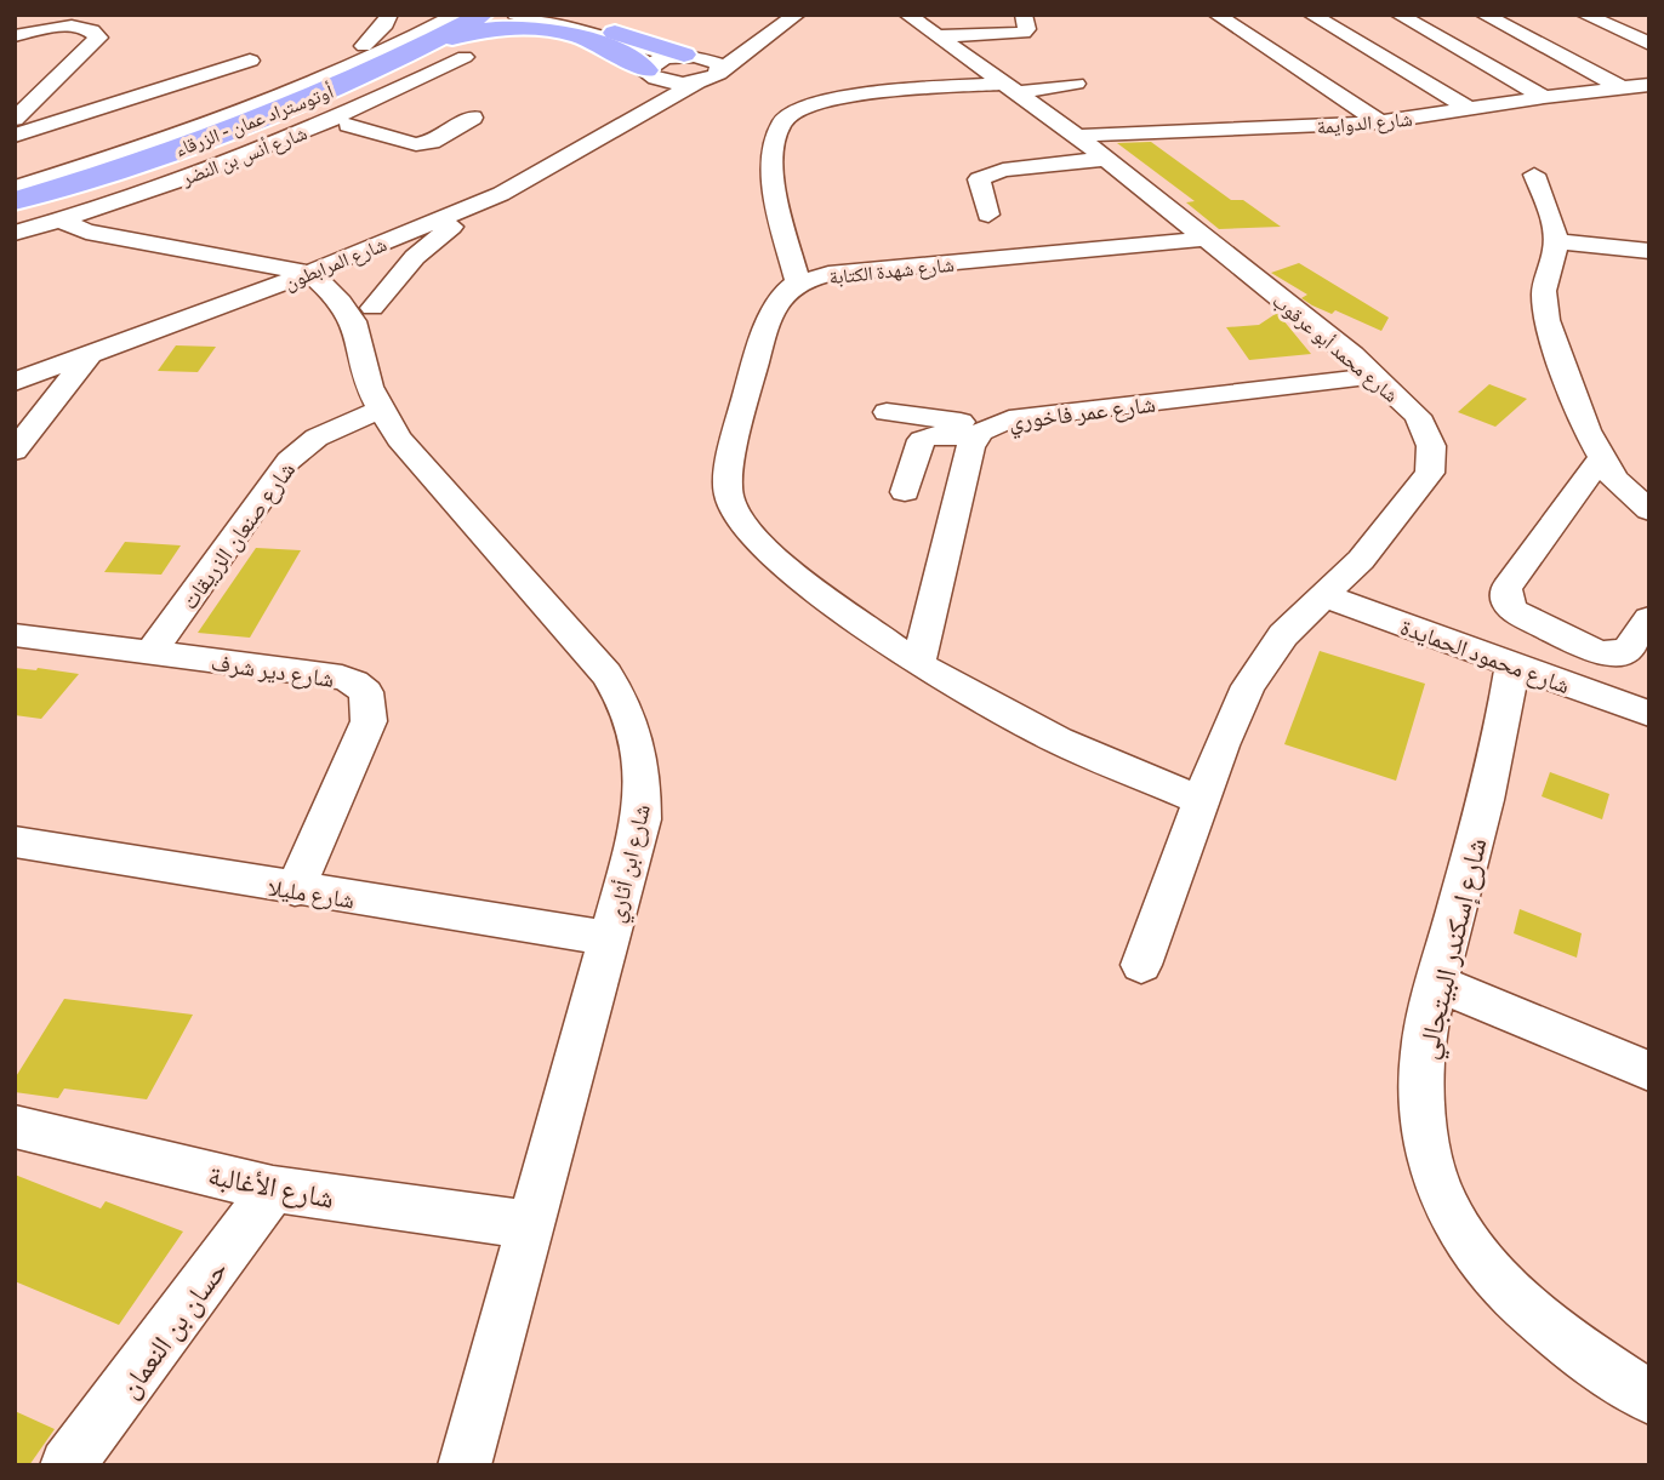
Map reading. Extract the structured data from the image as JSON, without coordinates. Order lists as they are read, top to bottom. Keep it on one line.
{"streets":{"highway":["أوتوستراد عمان - الزرقاء"],"street":["شارع الدوايمة","شارع أنس بن النضر","شارع المرابطون","شارع شهدة الكتابة","شارع محمد أبو عرقوب","شارع عمر فاخوري","شارع صنعان الزريقات","شارع محمود الحمايدة","شارع دير شرف","شارع ابن أثاري","شارع مليلا","شارع إسكندر البيتجالي","شارع الأغالبة","حسان بن النعمان"]},"crossings":[["شارع الدوايمة","شارع محمد أبو عرقوب"],["شارع المرابطون","شارع ابن أثاري"],["شارع شهدة الكتابة","شارع محمد أبو عرقوب"],["شارع محمد أبو عرقوب","شارع عمر فاخوري"],["شارع محمد أبو عرقوب","شارع محمود الحمايدة"],["شارع صنعان الزريقات","شارع دير شرف"],["شارع صنعان الزريقات","شارع ابن أثاري"],["شارع محمود الحمايدة","شارع إسكندر البيتجالي"],["شارع دير شرف","شارع مليلا"],["شارع ابن أثاري","شارع مليلا"],["شارع ابن أثاري","شارع الأغالبة"],["شارع الأغالبة","حسان بن النعمان"]]}
